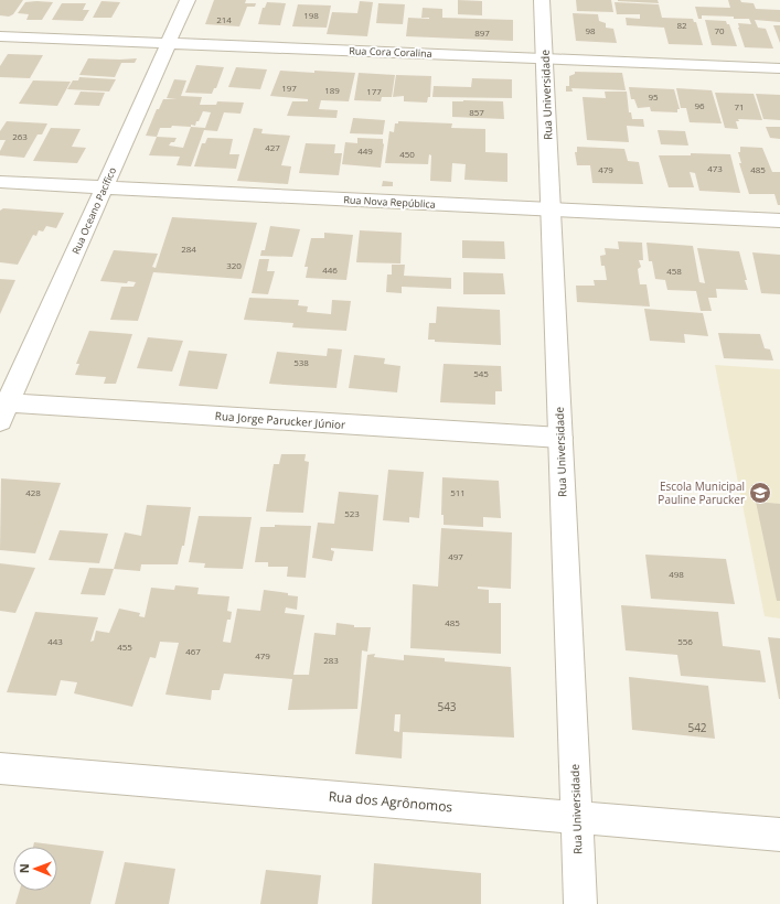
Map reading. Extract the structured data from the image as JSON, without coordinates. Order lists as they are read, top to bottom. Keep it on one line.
{"streets":{"street":["Rua Cora Coralina","Rua Universidade","Rua Nova República","Rua Oceano Pacífico","Rua Jorge Parucker Júnior","Rua dos Agrônomos"]},"crossings":[["Rua Cora Coralina","Rua Universidade"],["Rua Cora Coralina","Rua Oceano Pacífico"],["Rua Universidade","Rua Nova República"],["Rua Universidade","Rua Jorge Parucker Júnior"],["Rua Universidade","Rua dos Agrônomos"],["Rua Nova República","Rua Oceano Pacífico"],["Rua Oceano Pacífico","Rua Jorge Parucker Júnior"]],"places":{"school or university":["Escola Municipal Pauline Parucker"]},"house_numbers":["198","214","82","98","70","897","197","189","177","95","96","71","857","263","427","449","450","473","479","485","284","320","446","458","538","545","428","511","523","497","498","485","443","556","455","467","479","283","543","542"],"north":"left"}
